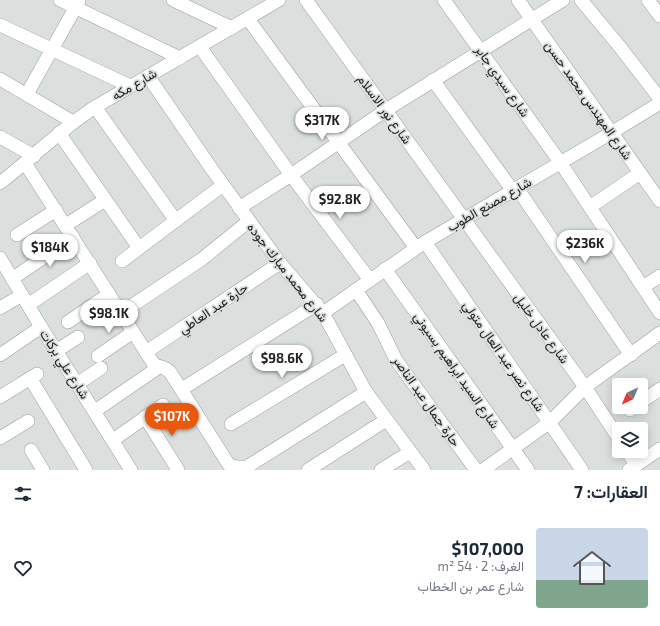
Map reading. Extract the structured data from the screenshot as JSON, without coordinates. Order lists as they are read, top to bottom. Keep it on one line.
{"streets":{"street":["شارع سيدي جابر","شارع مكه","شارع المهندس محمد حسن","شارع نور الاسلام","شارع مصنع الطوب","شارع محمد مبارك جوده","حارة عبد العاطي","شارع عادل خليل","شارع نصر عبد العال متولي","شارع علي بركات","شارع السيد ابراهيم بسيوني","حارة جمال عبد الناصر"]},"crossings":[["شارع سيدي جابر","شارع مصنع الطوب"],["شارع مكه","شارع محمد مبارك جوده"],["شارع مكه","شارع نصر عبد العال متولي"],["شارع المهندس محمد حسن","شارع مصنع الطوب"],["شارع نور الاسلام","شارع مصنع الطوب"],["شارع نور الاسلام","شارع عادل خليل"],["شارع مصنع الطوب","شارع محمد مبارك جوده"],["شارع مصنع الطوب","شارع عادل خليل"],["شارع مصنع الطوب","شارع نصر عبد العال متولي"],["شارع مصنع الطوب","شارع السيد ابراهيم بسيوني"],["شارع مصنع الطوب","حارة جمال عبد الناصر"],["شارع محمد مبارك جوده","حارة عبد العاطي"]],"north":"bottom left","page":{"price":["$317K","$92.8K","$236K","$184K","$98.1K","$98.6K","$107K"],"heading":"العقارات: 7","list":[{"name":"$107,000","note":"الغرف: 2 · 54 m² · شارع عمر بن الخطاب"}]}}
